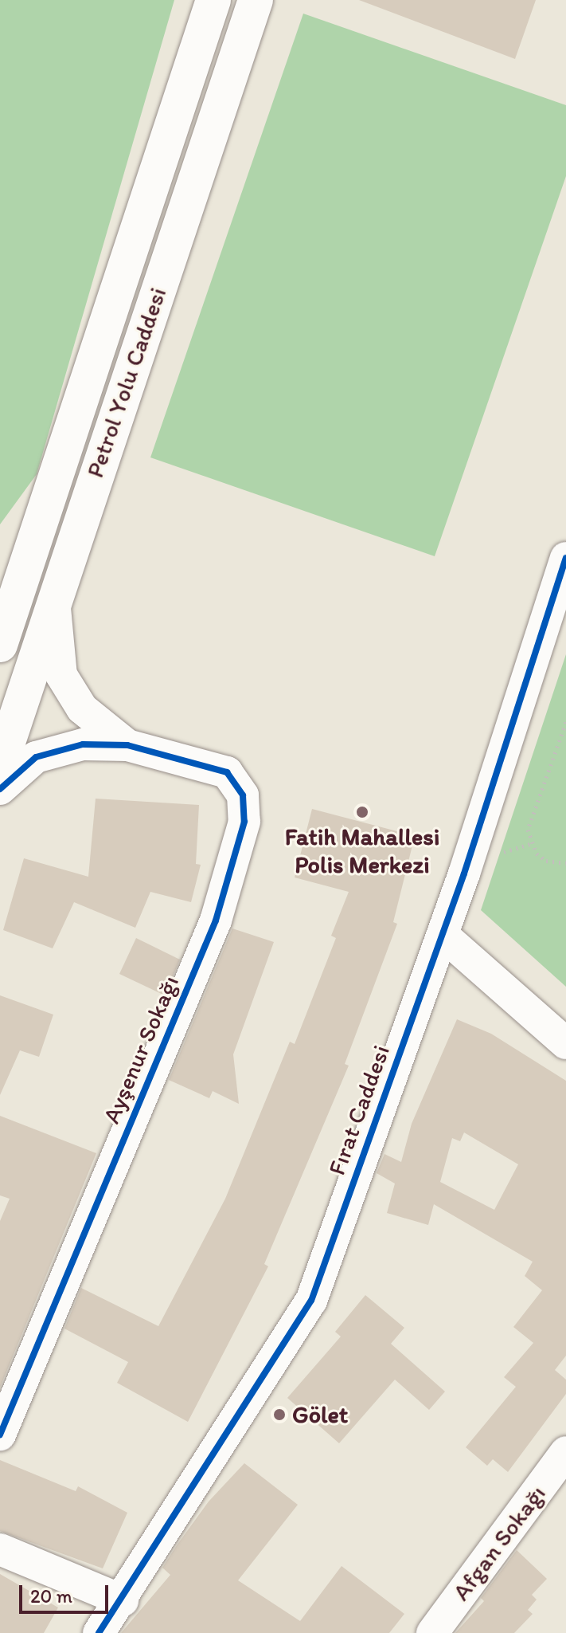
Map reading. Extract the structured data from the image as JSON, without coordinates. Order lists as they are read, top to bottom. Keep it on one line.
{"streets":{"main road":["Petrol Yolu Caddesi"],"street":["Ayşenur Sokağı","Fırat Caddesi","Afgan Sokağı"]},"places":["Fatih Mahallesi Polis Merkezi","Gölet"],"scale_bar":"20 m"}
